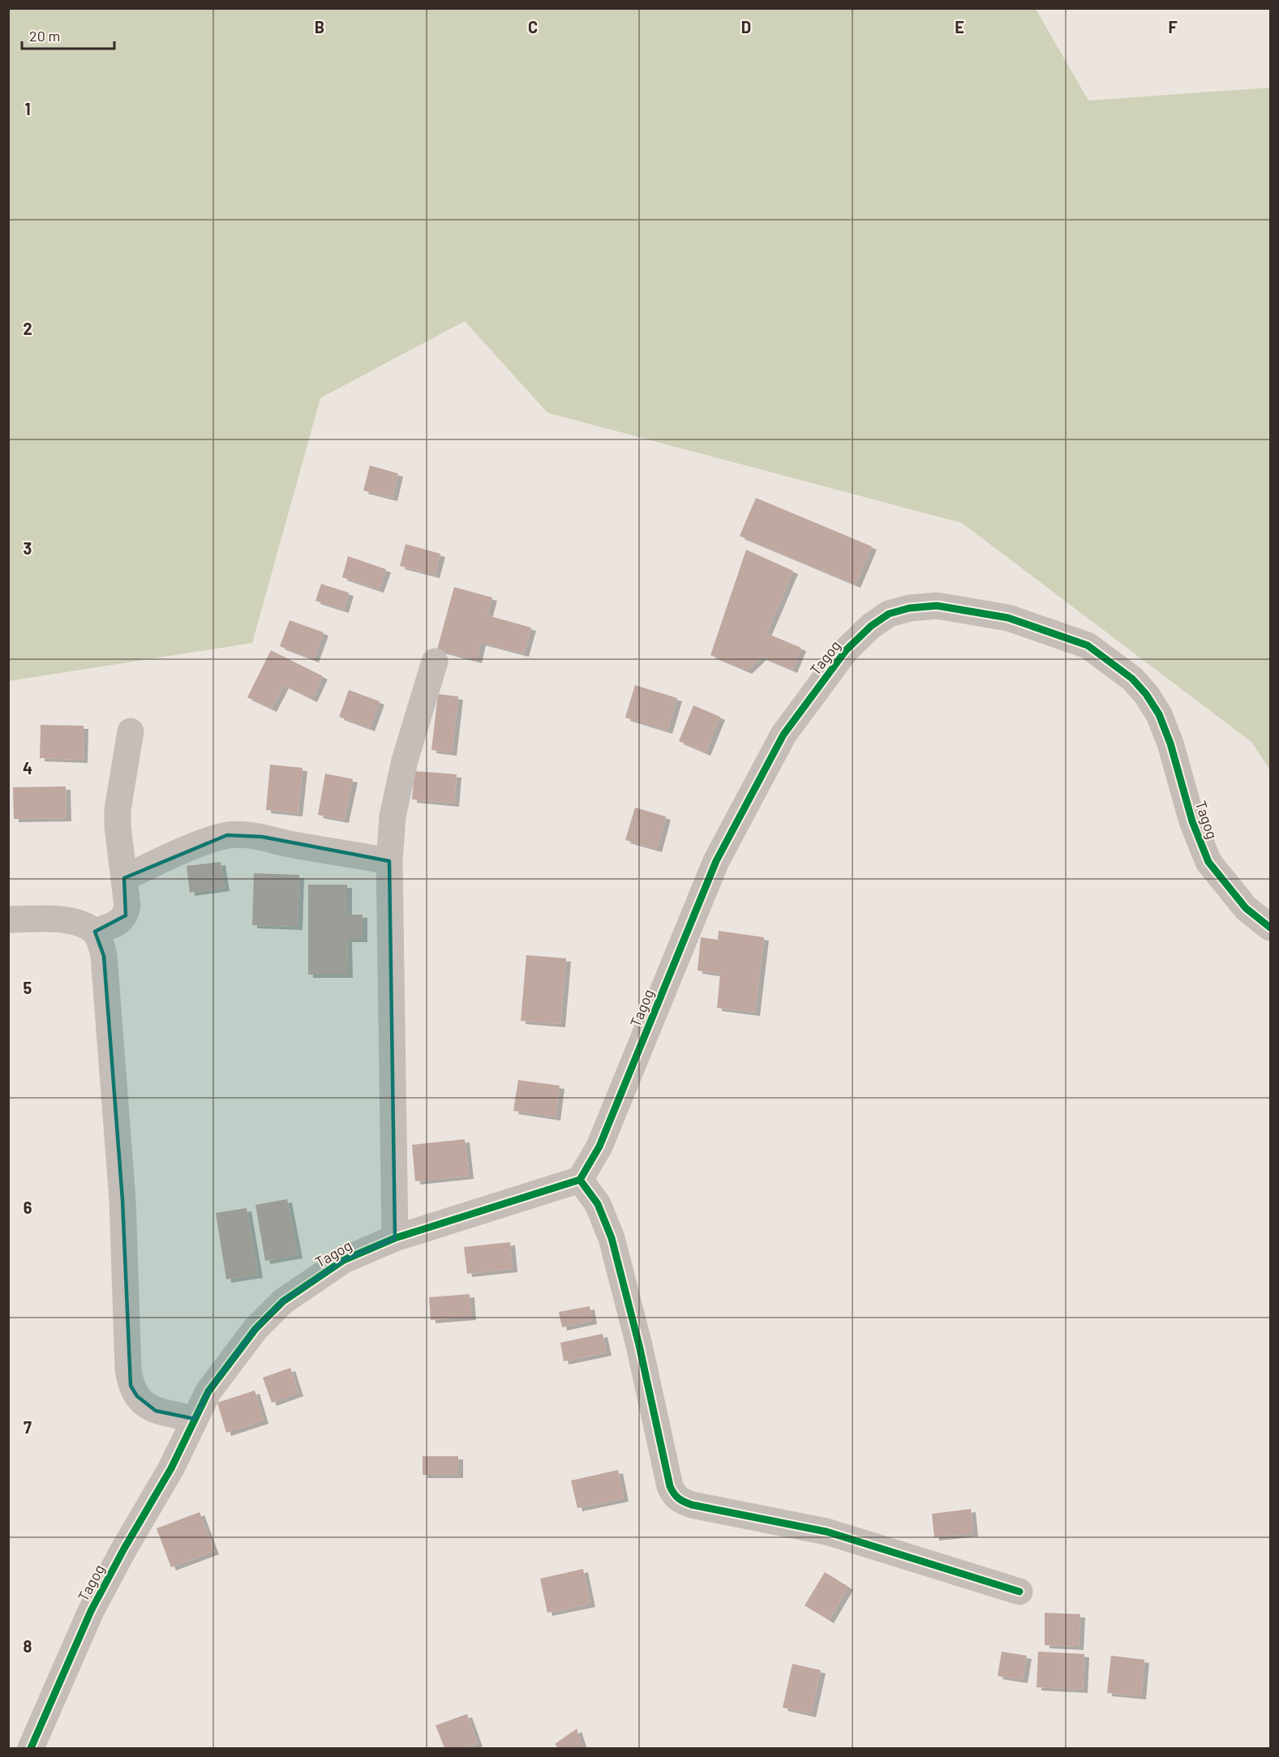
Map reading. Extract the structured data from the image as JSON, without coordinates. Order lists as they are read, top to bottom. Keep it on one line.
{"streets":{"street":["Tagog"]},"scale_bar":"20 m","grid":{"columns":["B","C","D","E","F"],"rows":["1","2","3","4","5","6","7","8"]}}
